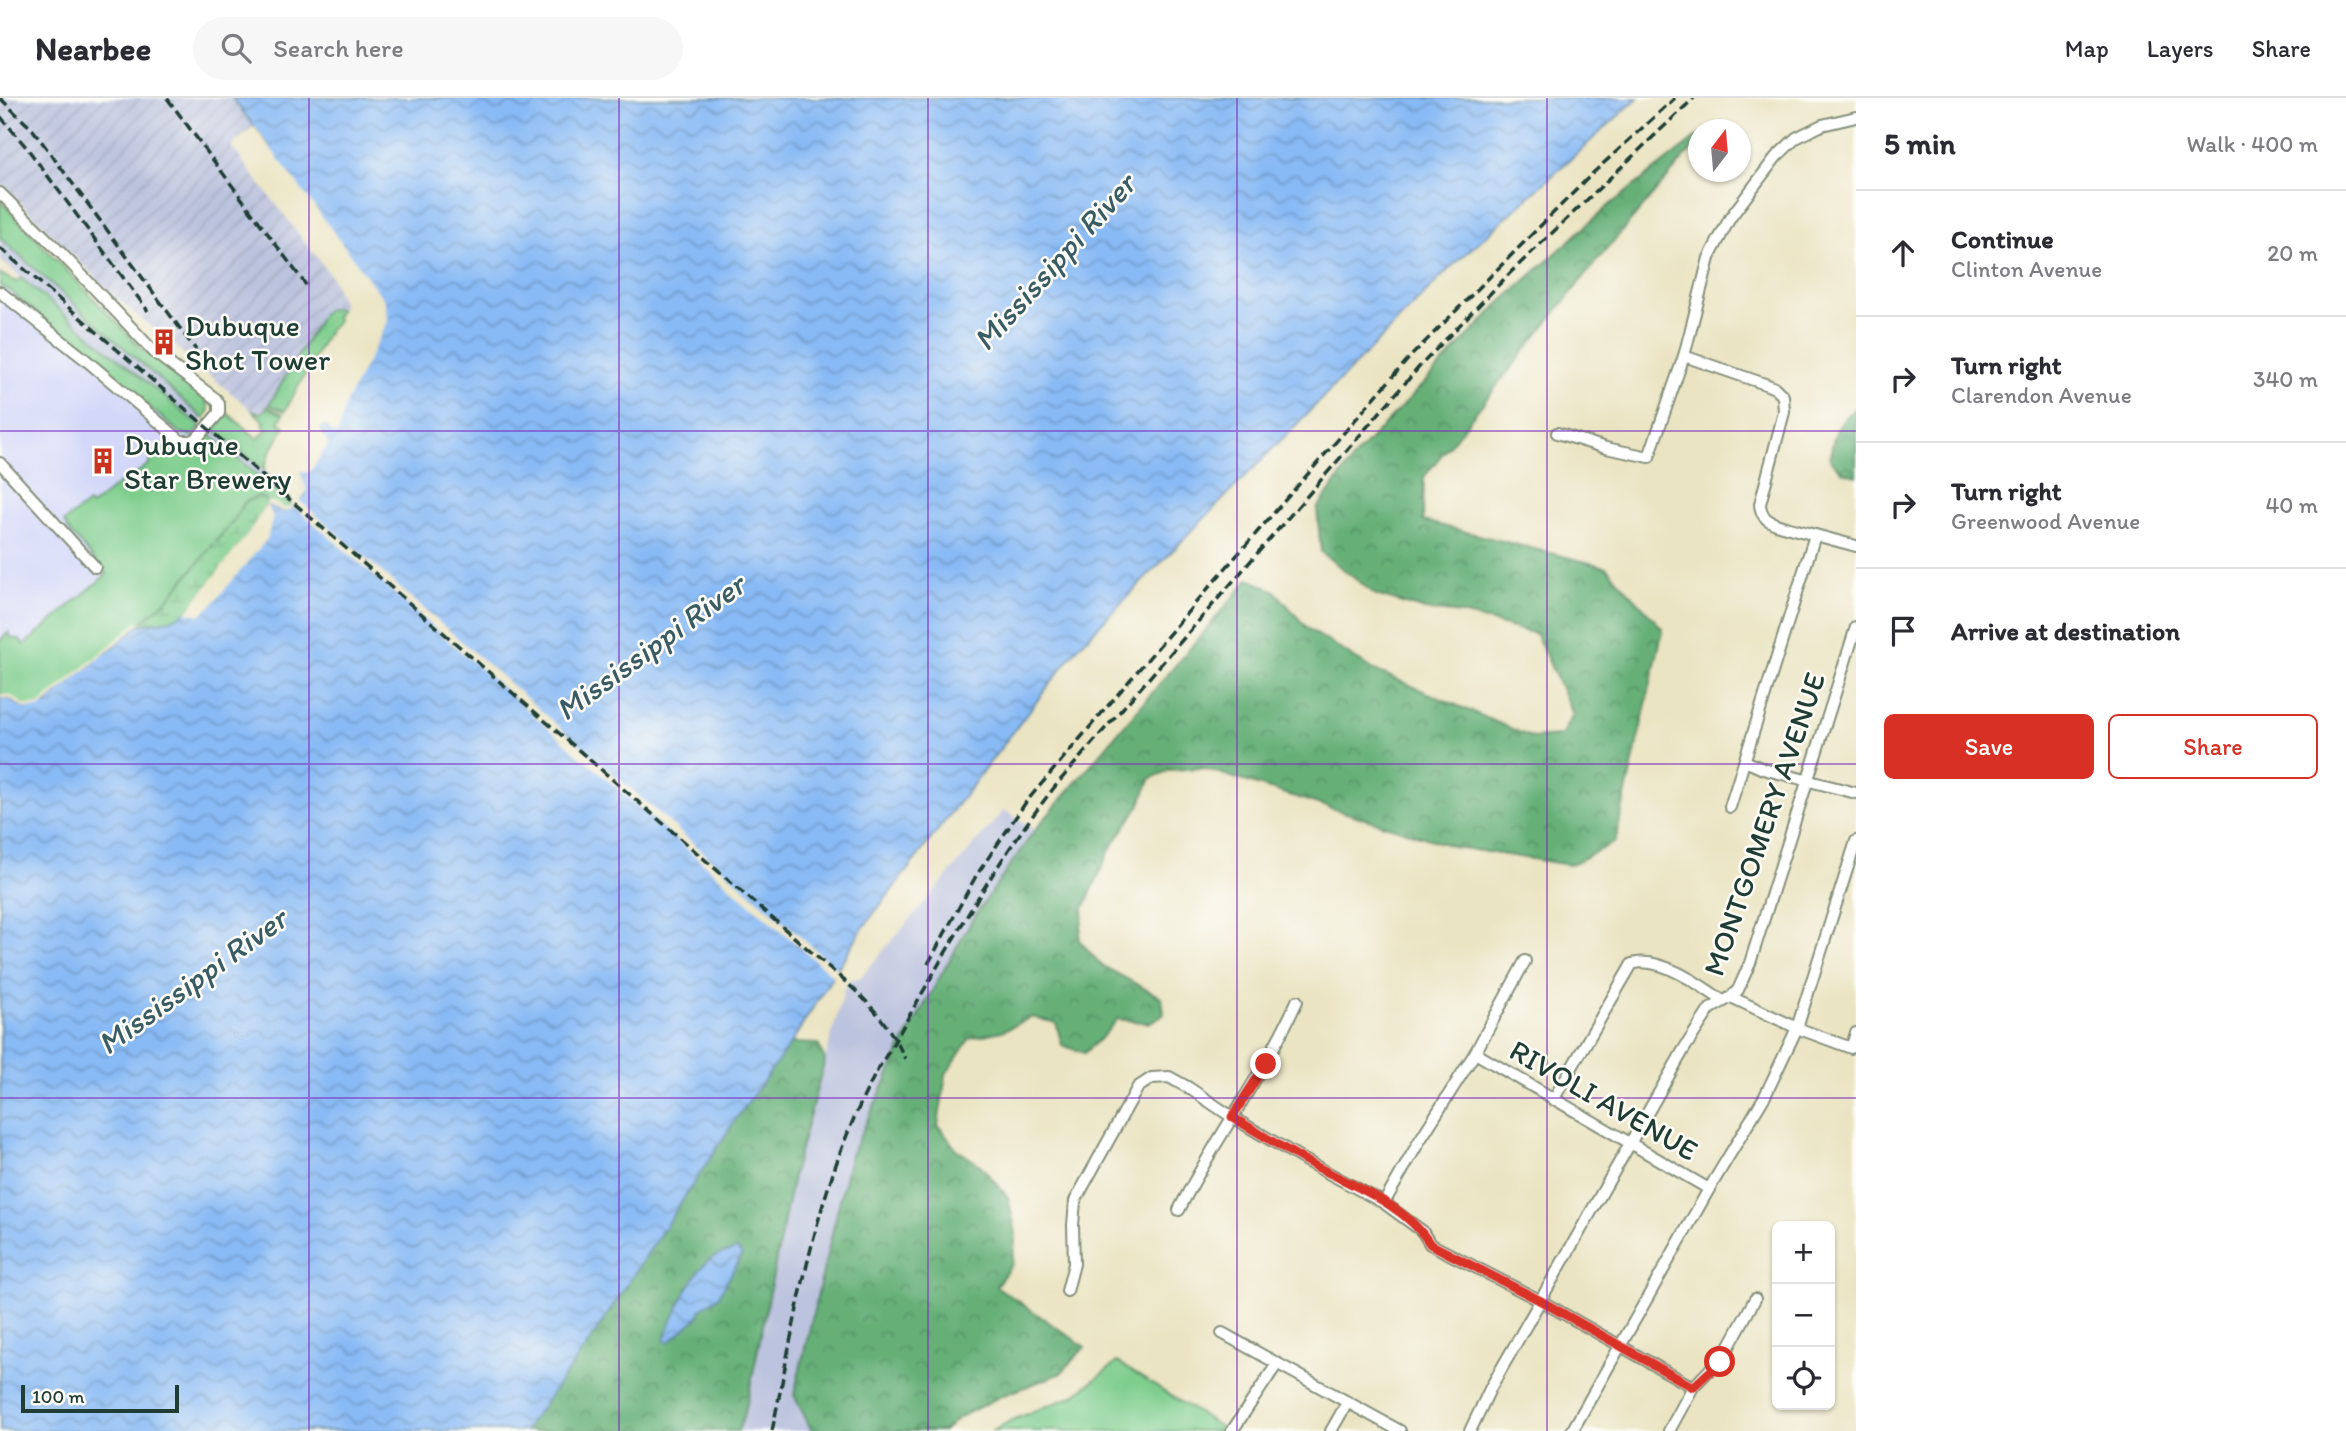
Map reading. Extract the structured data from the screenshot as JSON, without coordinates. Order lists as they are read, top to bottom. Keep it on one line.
{"streets":{"street":["MONTGOMERY AVENUE","RIVOLI AVENUE"]},"crossings":[["MONTGOMERY AVENUE","RIVOLI AVENUE"]],"water":["Mississippi River"],"places":{"building":["Dubuque Shot Tower","Dubuque Star Brewery"]},"scale_bar":"100 m","north":"top","page":{"header":"Nearbee","search":"Search here","nav":["Map","Layers","Share"],"heading":["5 min","Walk · 400 m"],"list":[["Continue","Clinton Avenue","20 m"],["Turn right","Clarendon Avenue","340 m"],["Turn right","Greenwood Avenue","40 m"],"Arrive at destination"],"buttons":["Save","Share"],"map_buttons":["+","−"],"scale":"100 m"}}
